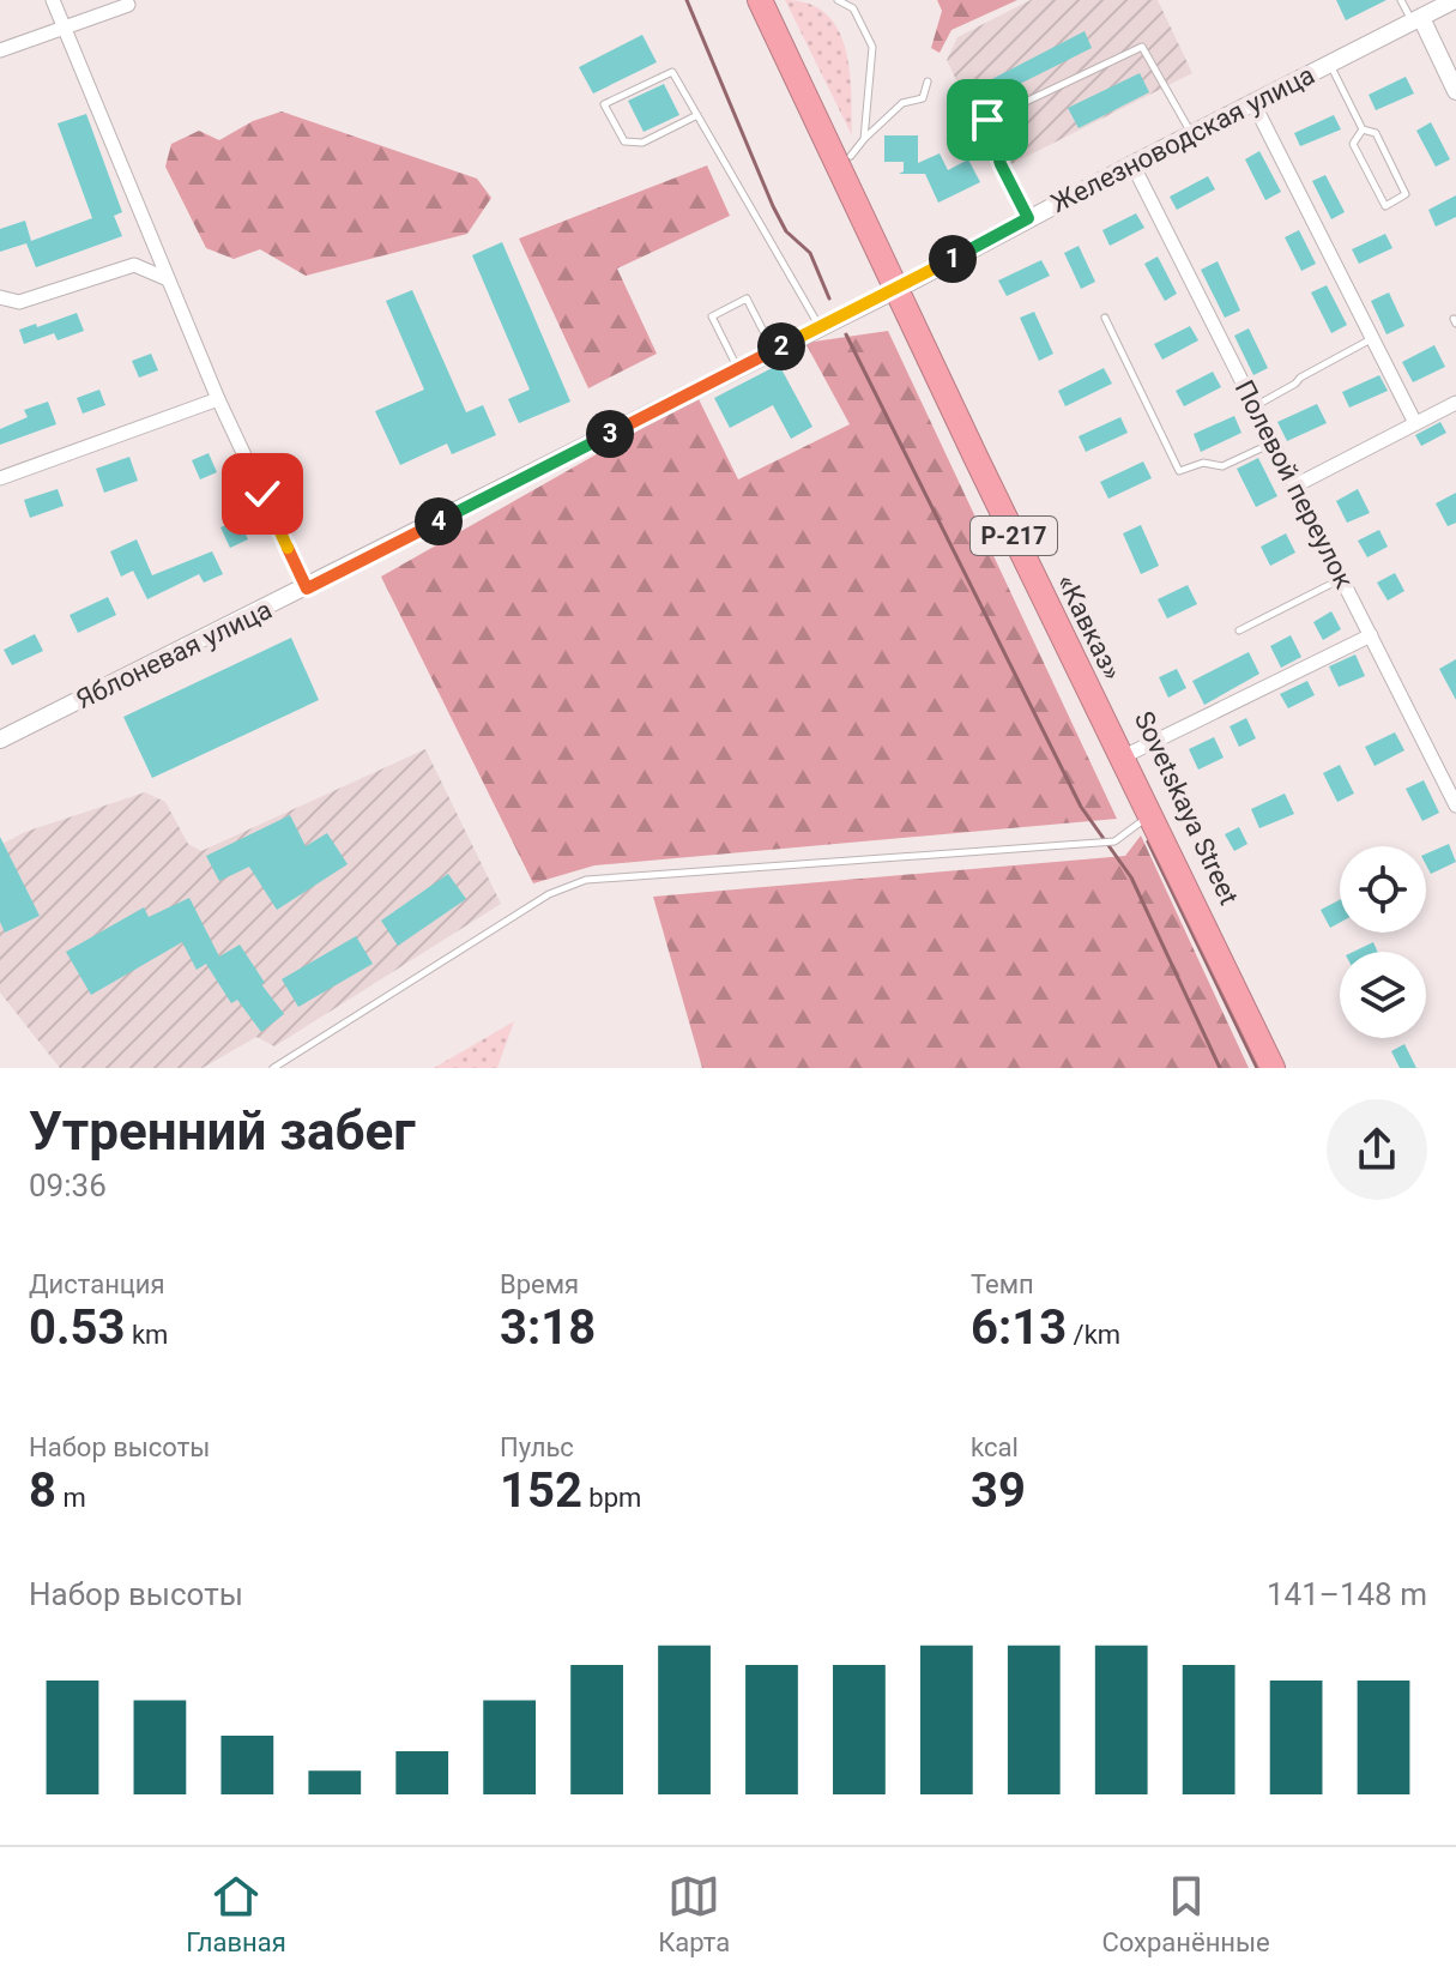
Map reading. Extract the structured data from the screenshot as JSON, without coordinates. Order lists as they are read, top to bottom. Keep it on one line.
{"streets":{"highway":["Р-217","«Кавказ»","Sovetskaya Street"],"street":["Железноводская улица","Полевой переулок","Яблоневая улица"]},"crossings":[["Железноводская улица","Полевой переулок"],["Железноводская улица","«Кавказ»"],["Железноводская улица","Яблоневая улица"],["Железноводская улица","Sovetskaya Street"],["«Кавказ»","Яблоневая улица"],["«Кавказ»","Sovetskaya Street"],["Яблоневая улица","Sovetskaya Street"]],"page":{"pins":["1","2","3","4"],"heading":["Утренний забег","09:36"],"stats":[["Дистанция","0.53 km"],["Время","3:18"],["Темп","6:13 /km"],["Набор высоты","8 m"],["Пульс","152 bpm"],["kcal","39"]],"chart":["Набор высоты","141–148 m"],"tabs":["Главная","Карта","Сохранённые"]}}
